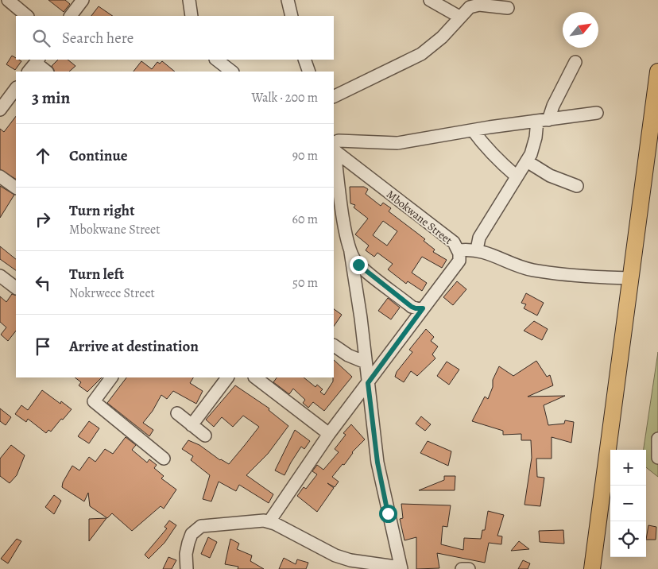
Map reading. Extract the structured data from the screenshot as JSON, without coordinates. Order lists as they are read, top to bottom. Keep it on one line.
{"streets":{"street":["Mbokwane Street"]},"north":"top right","page":{"search":"Search here","heading":["3 min","Walk · 200 m"],"list":[["Continue","90 m"],["Turn right","Mbokwane Street","60 m"],["Turn left","Nokrwece Street","50 m"],"Arrive at destination"],"map_buttons":["+","−"]}}
